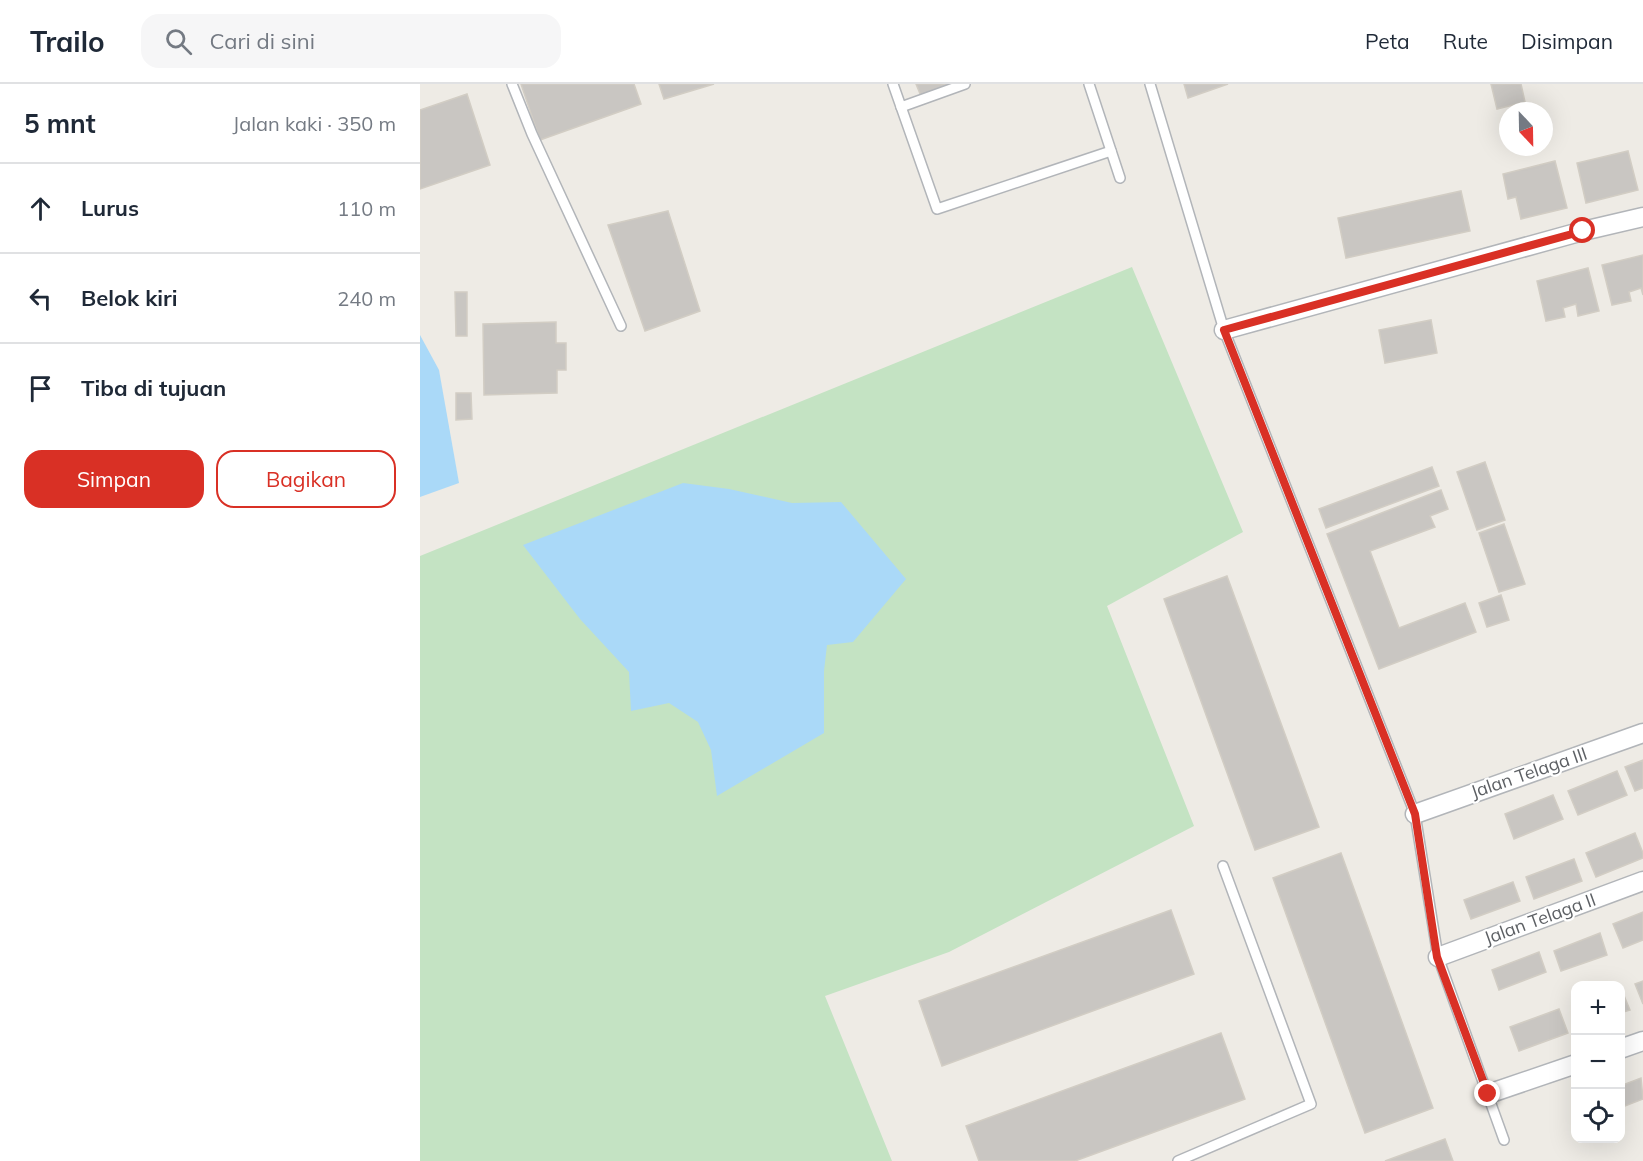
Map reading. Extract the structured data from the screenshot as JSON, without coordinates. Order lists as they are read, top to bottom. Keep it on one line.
{"streets":{"street":["Jalan Telaga III","Jalan Telaga II"]},"north":"bottom","page":{"header":"Trailo","search":"Cari di sini","nav":["Peta","Rute","Disimpan"],"heading":["5 mnt","Jalan kaki · 350 m"],"list":[["Lurus","110 m"],["Belok kiri","240 m"],"Tiba di tujuan"],"buttons":["Simpan","Bagikan"],"map_buttons":["+","−"]}}
